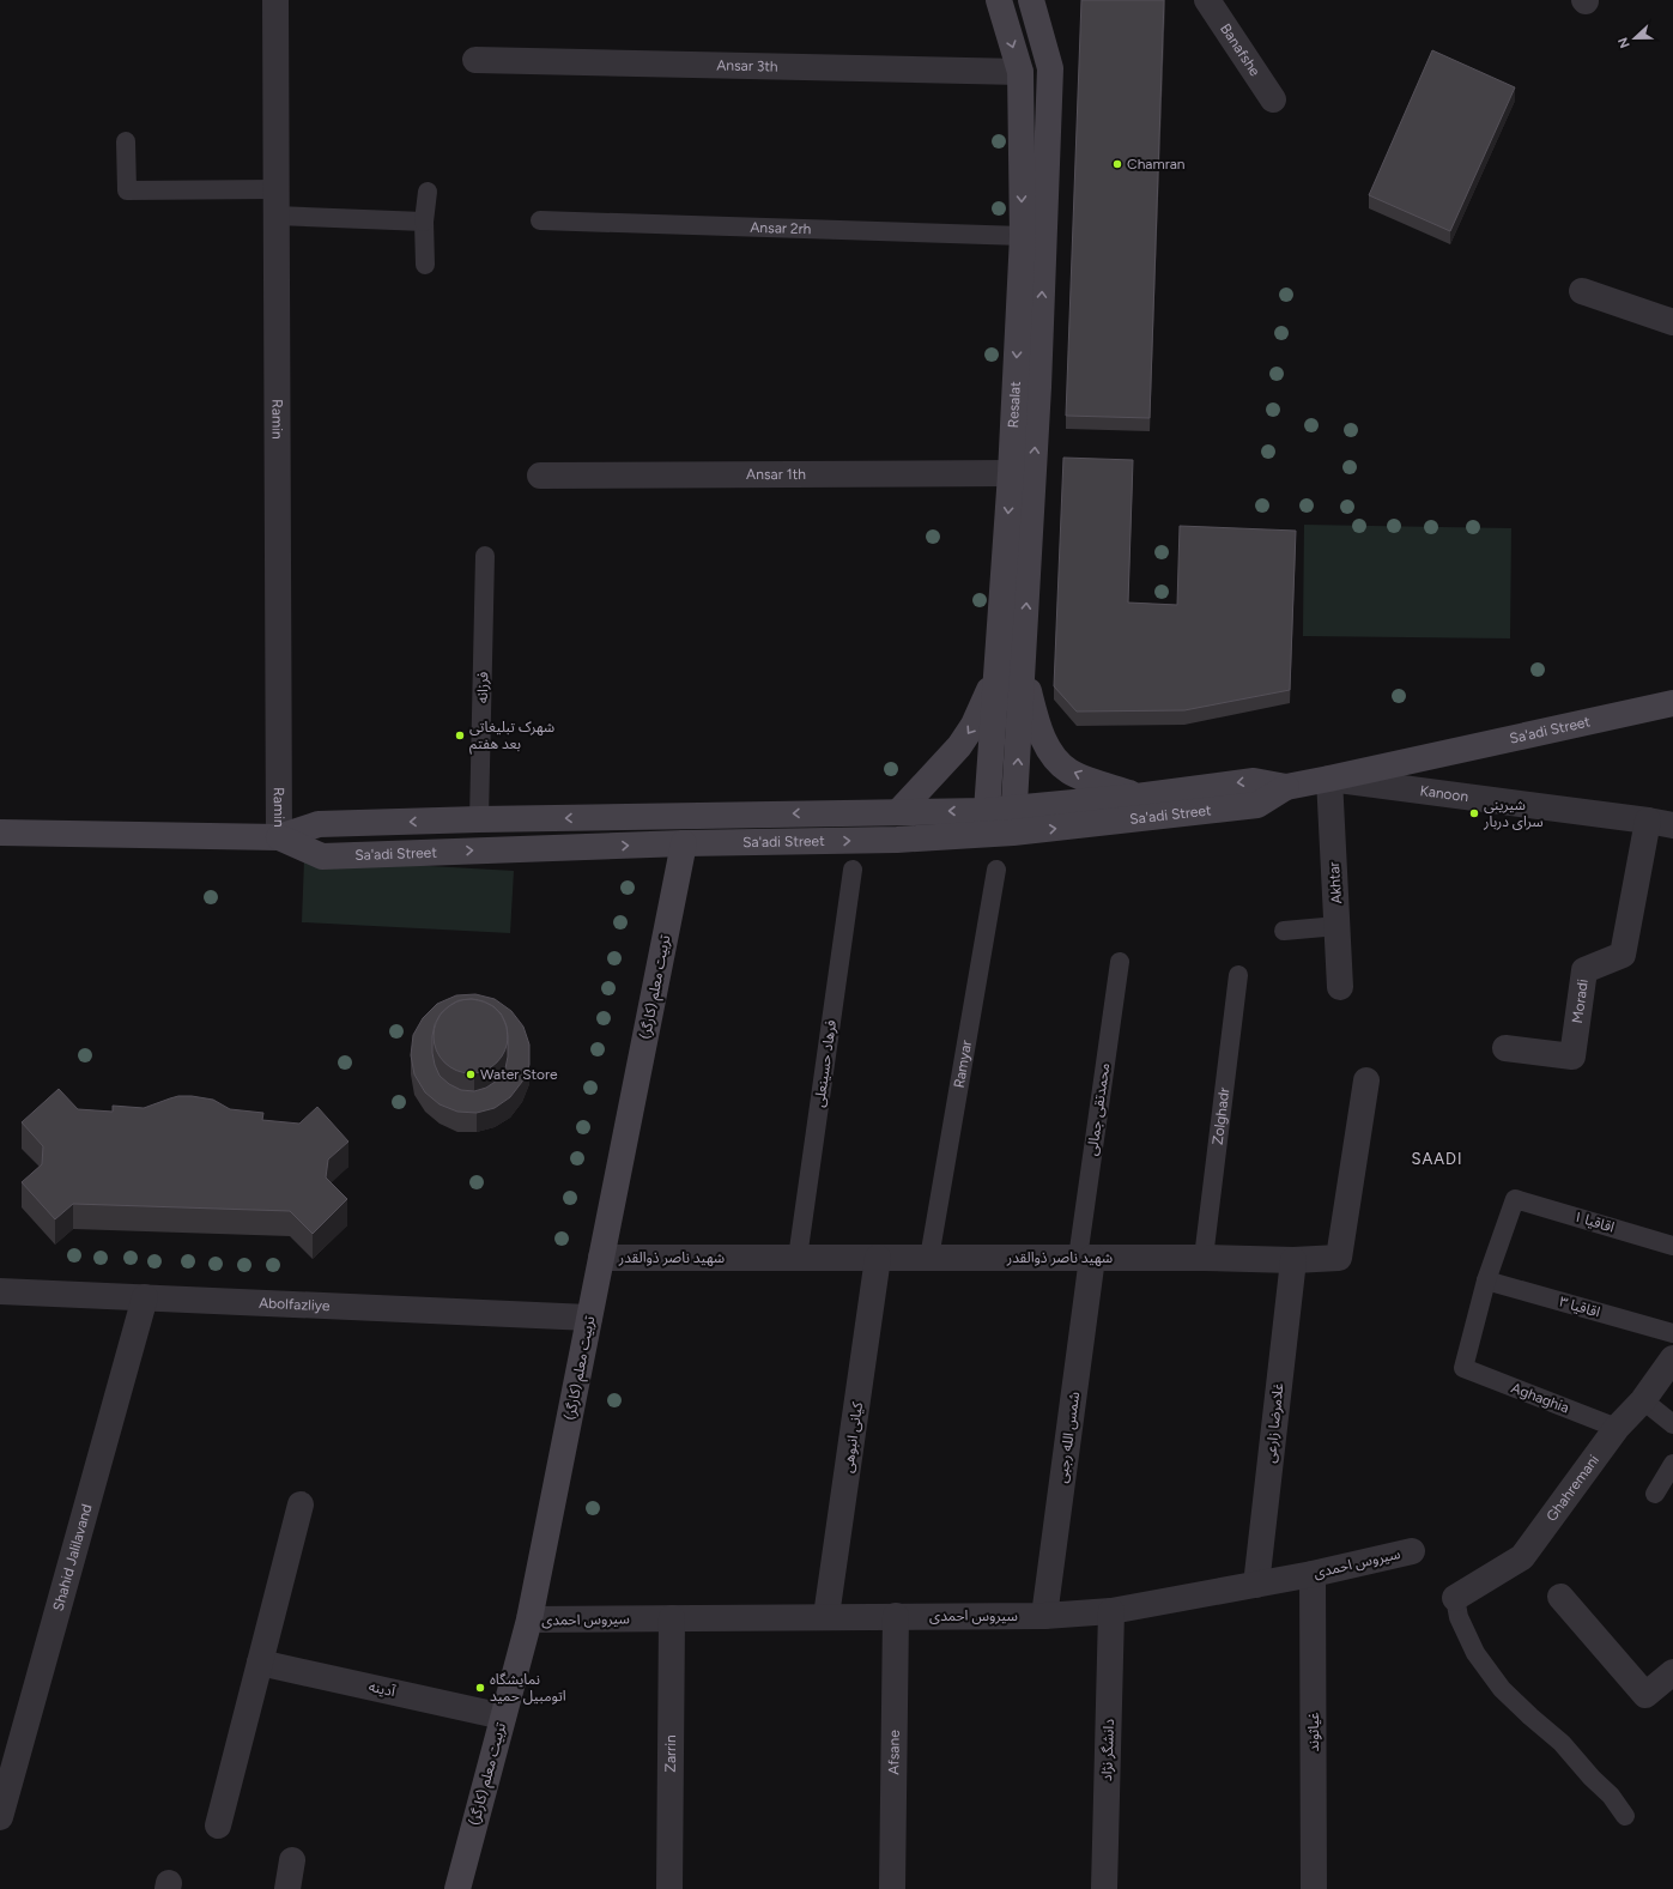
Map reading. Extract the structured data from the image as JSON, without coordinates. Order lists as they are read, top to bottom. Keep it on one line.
{"streets":{"main road":["Resalat","Sa'adi Street","تربیت معلم (کارگر)"],"street":["Banafshe","Ansar 3th","Ramin","Ansar 1th","Kanoon","Akhtar","Moradi","شهید ناصر ذوالقدر","Abolfazliye","غلامرضا زارعی","کیانی انبوهی","شمس الله رجبی","Ghahremani","Shahid Jalilavand","سیروس احمدی","آدینه","غیاثوند","دانشگر نژاد","Afsane","Zarrin"],"lane":["Ansar 2rh","فرزانه","فرهاد حسینعلی","Ramyar","محمدتقی جمالی","Zolghadr","اقاقیا ۱","اقاقیا ۳","Aghaghia"]},"crossings":[["Ansar 3th","Resalat"],["Ansar 2rh","Resalat"],["Resalat","Ansar 1th"],["Resalat","Sa'adi Street"],["Ramin","Sa'adi Street"],["فرزانه","Sa'adi Street"],["Sa'adi Street","Kanoon"],["Sa'adi Street","Akhtar"],["Sa'adi Street","تربیت معلم (کارگر)"],["Kanoon","Akhtar"],["Kanoon","Moradi"],["تربیت معلم (کارگر)","شهید ناصر ذوالقدر"],["تربیت معلم (کارگر)","Abolfazliye"],["تربیت معلم (کارگر)","سیروس احمدی"],["تربیت معلم (کارگر)","آدینه"],["فرهاد حسینعلی","شهید ناصر ذوالقدر"],["Ramyar","شهید ناصر ذوالقدر"],["محمدتقی جمالی","شهید ناصر ذوالقدر"],["محمدتقی جمالی","شمس الله رجبی"],["Zolghadr","شهید ناصر ذوالقدر"],["اقاقیا ۱","اقاقیا ۳"],["اقاقیا ۱","Aghaghia"],["شهید ناصر ذوالقدر","غلامرضا زارعی"],["شهید ناصر ذوالقدر","کیانی انبوهی"],["شهید ناصر ذوالقدر","شمس الله رجبی"],["Abolfazliye","Shahid Jalilavand"],["اقاقیا ۳","Aghaghia"],["Aghaghia","Ghahremani"],["غلامرضا زارعی","سیروس احمدی"],["کیانی انبوهی","سیروس احمدی"],["شمس الله رجبی","سیروس احمدی"],["سیروس احمدی","غیاثوند"],["سیروس احمدی","دانشگر نژاد"],["سیروس احمدی","Afsane"],["سیروس احمدی","Zarrin"]],"districts":["SAADI"],"places":["Chamran","شهرک تبلیغاتی بعد هفتم","شیرینی سرای دربار","Water Store","نمایشگاه اتومبیل حمید"],"north":"left"}
